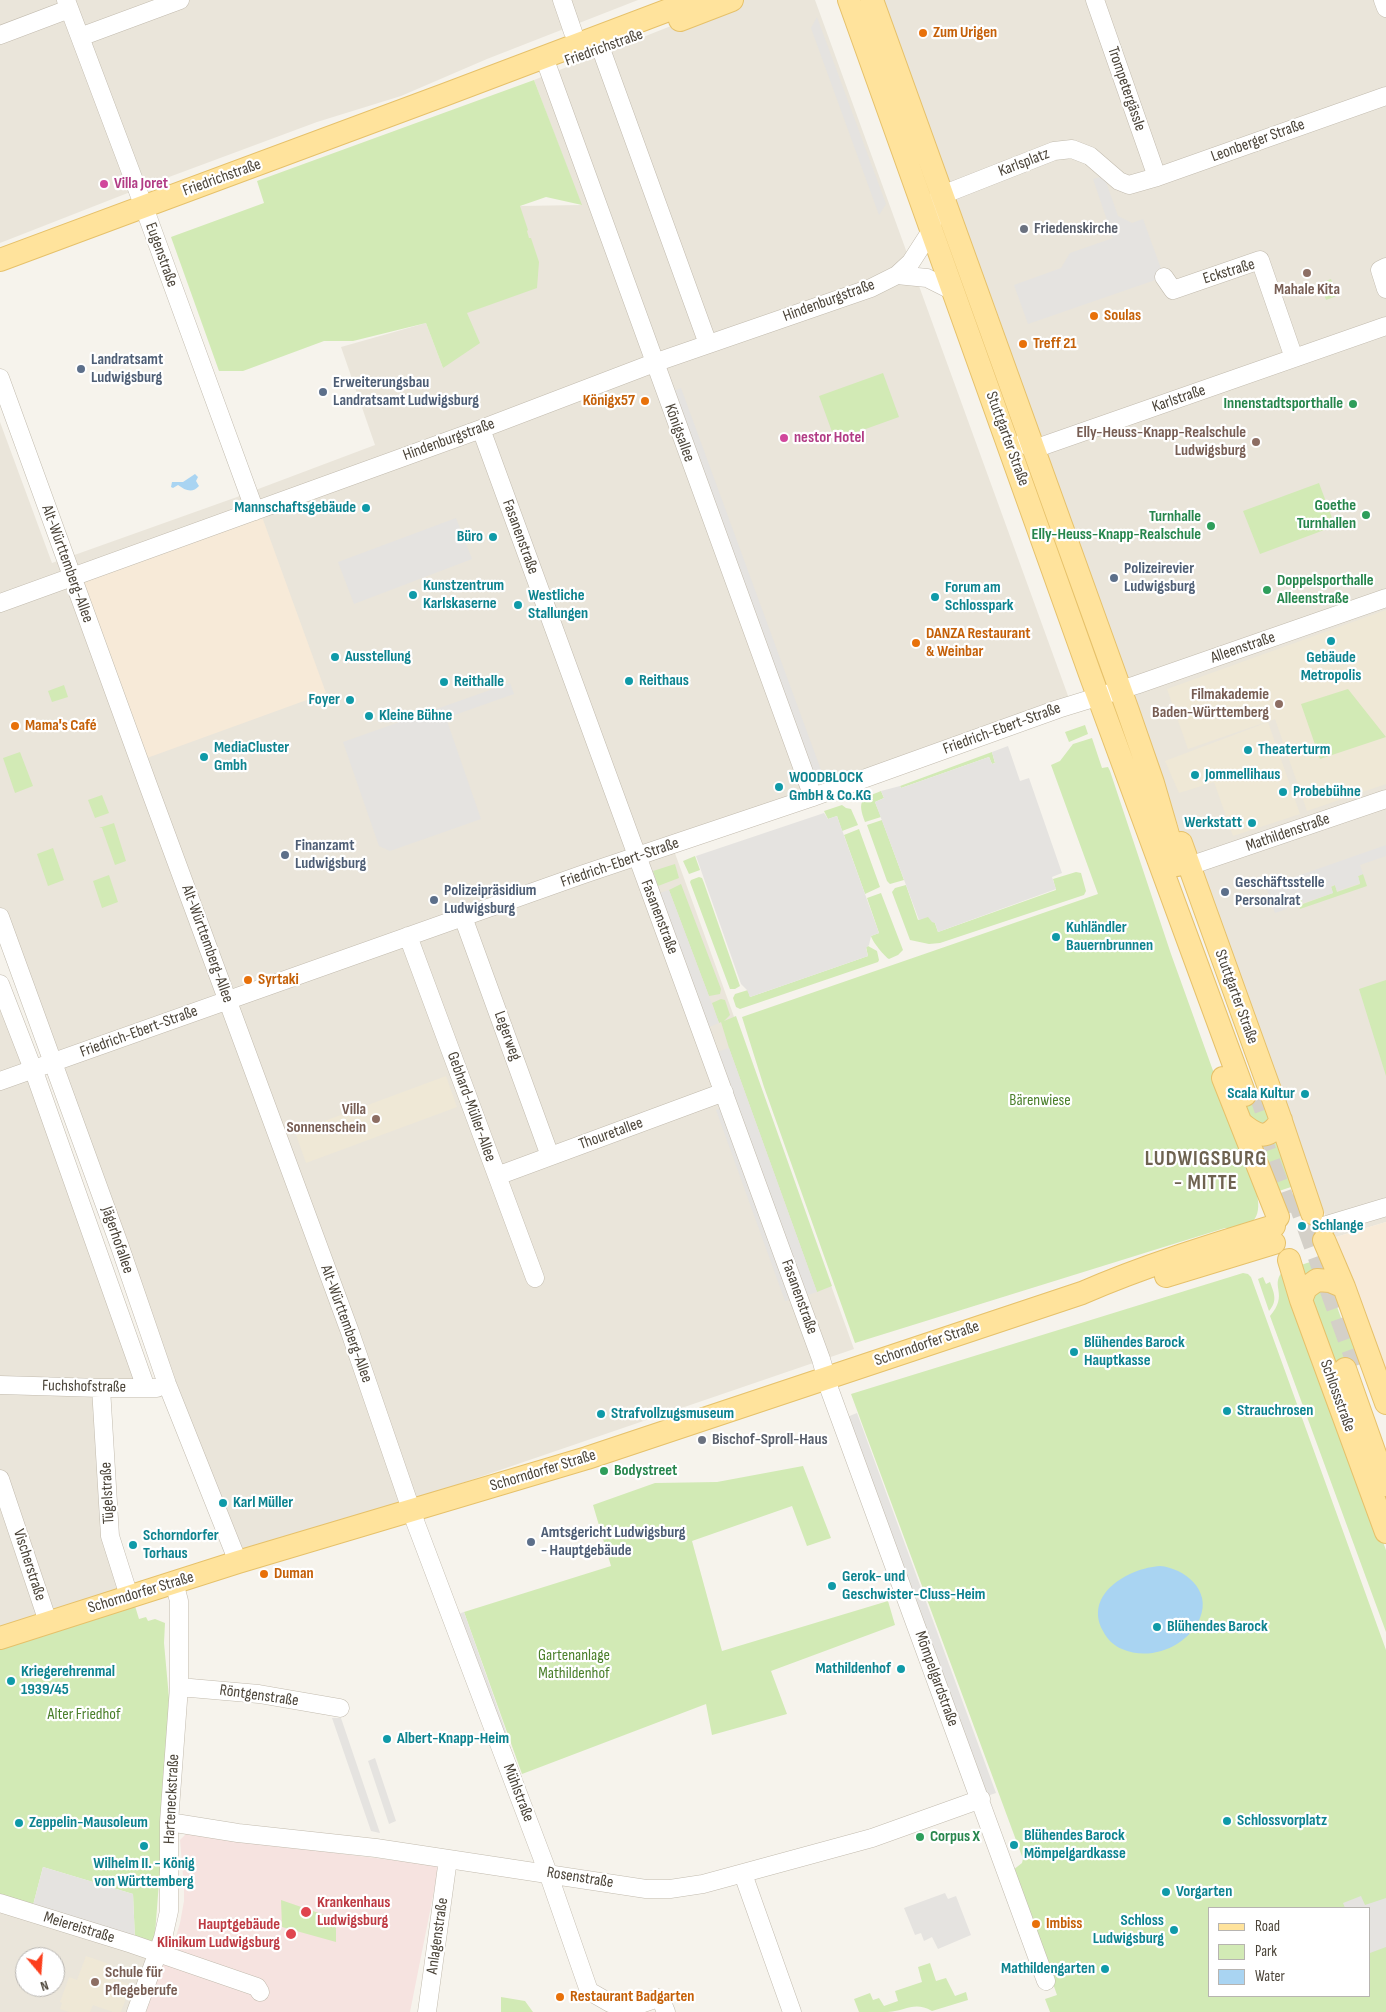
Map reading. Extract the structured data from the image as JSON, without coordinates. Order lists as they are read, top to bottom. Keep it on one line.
{"streets":{"main road":["Friedrichstraße","Stuttgarter Straße","Schorndorfer Straße","Schlossstraße"],"street":["Trompetergässle","Leonberger Straße","Karlsplatz","Eugenstraße","Eckstraße","Hindenburgstraße","Karlstraße","Königsallee","Fasanenstraße","Alt-Württemberg-Allee","Alleenstraße","Friedrich-Ebert-Straße","Mathildenstraße","Legerweg","Gebhard-Müller-Allee","Thouretallee","Jägerhofallee","Fuchshofstraße","Tügelstraße","Vischerstraße","Mömpelgardstraße","Röntgenstraße","Mühlstraße","Harteneckstraße","Rosenstraße","Meiereistraße","Anlagenstraße"]},"crossings":[["Friedrichstraße","Eugenstraße"],["Friedrichstraße","Königsallee"],["Trompetergässle","Leonberger Straße"],["Leonberger Straße","Karlsplatz"],["Karlsplatz","Hindenburgstraße"],["Karlsplatz","Stuttgarter Straße"],["Eugenstraße","Hindenburgstraße"],["Eckstraße","Karlstraße"],["Hindenburgstraße","Königsallee"],["Hindenburgstraße","Stuttgarter Straße"],["Hindenburgstraße","Fasanenstraße"],["Hindenburgstraße","Alt-Württemberg-Allee"],["Karlstraße","Stuttgarter Straße"],["Königsallee","Friedrich-Ebert-Straße"],["Stuttgarter Straße","Alleenstraße"],["Stuttgarter Straße","Friedrich-Ebert-Straße"],["Stuttgarter Straße","Mathildenstraße"],["Stuttgarter Straße","Schorndorfer Straße"],["Stuttgarter Straße","Schlossstraße"],["Fasanenstraße","Friedrich-Ebert-Straße"],["Fasanenstraße","Thouretallee"],["Fasanenstraße","Schorndorfer Straße"],["Fasanenstraße","Mömpelgardstraße"],["Alt-Württemberg-Allee","Friedrich-Ebert-Straße"],["Alt-Württemberg-Allee","Schorndorfer Straße"],["Alt-Württemberg-Allee","Mühlstraße"],["Alleenstraße","Friedrich-Ebert-Straße"],["Friedrich-Ebert-Straße","Legerweg"],["Friedrich-Ebert-Straße","Gebhard-Müller-Allee"],["Friedrich-Ebert-Straße","Jägerhofallee"],["Legerweg","Thouretallee"],["Gebhard-Müller-Allee","Thouretallee"],["Jägerhofallee","Schorndorfer Straße"],["Jägerhofallee","Fuchshofstraße"],["Schorndorfer Straße","Schlossstraße"],["Schorndorfer Straße","Tügelstraße"],["Schorndorfer Straße","Vischerstraße"],["Schorndorfer Straße","Mömpelgardstraße"],["Schorndorfer Straße","Mühlstraße"],["Schorndorfer Straße","Harteneckstraße"],["Fuchshofstraße","Tügelstraße"],["Mömpelgardstraße","Rosenstraße"],["Röntgenstraße","Harteneckstraße"],["Mühlstraße","Rosenstraße"],["Harteneckstraße","Rosenstraße"],["Harteneckstraße","Meiereistraße"],["Rosenstraße","Anlagenstraße"]],"districts":["LUDWIGSBURG - MITTE"],"parks":["Bärenwiese","Gartenanlage Mathildenhof","Alter Friedhof"],"places":["Zum Urigen","Villa Joret","Friedenskirche","Mahale Kita","Soulas","Treff 21","Landratsamt Ludwigsburg","Erweiterungsbau Landratsamt Ludwigsburg","Königx57","Innenstadtsporthalle","nestor Hotel","Elly-Heuss-Knapp-Realschule Ludwigsburg","Mannschaftsgebäude","Goethe Turnhallen","Turnhalle Elly-Heuss-Knapp-Realschule","Büro","Polizeirevier Ludwigsburg","Doppelsporthalle Alleenstraße","Kunstzentrum Karlskaserne","Forum am Schlosspark","Westliche Stallungen","Gebäude Metropolis","DANZA Restaurant & Weinbar","Ausstellung","Reithaus","Reithalle","Foyer","Filmakademie Baden-Württemberg","Kleine Bühne","Mama's Café","Theaterturm","MediaCluster Gmbh","Jommellihaus","WOODBLOCK GmbH & Co.KG","Probebühne","Werkstatt","Finanzamt Ludwigsburg","Geschäftsstelle Personalrat","Polizeipräsidium Ludwigsburg","Kuhländler Bauernbrunnen","Syrtaki","Scala Kultur","Villa Sonnenschein","Schlange","Blühendes Barock Hauptkasse","Strauchrosen","Strafvollzugsmuseum","Bischof-Sproll-Haus","Bodystreet","Karl Müller","Amtsgericht Ludwigsburg - Hauptgebäude","Schorndorfer Torhaus","Duman","Gerok- und Geschwister-Cluss-Heim","Blühendes Barock","Mathildenhof","Kriegerehrenmal 1939/45","Albert-Knapp-Heim","Schlossvorplatz","Zeppelin-Mausoleum","Corpus X","Blühendes Barock Mömpelgardkasse","Wilhelm II. - König von Württemberg","Vorgarten","Krankenhaus Ludwigsburg","Imbiss","Schloss Ludwigsburg","Hauptgebäude Klinikum Ludwigsburg","Mathildengarten","Schule für Pflegeberufe","Restaurant Badgarten"],"legend":["Road","Park","Water"],"north":"bottom"}
